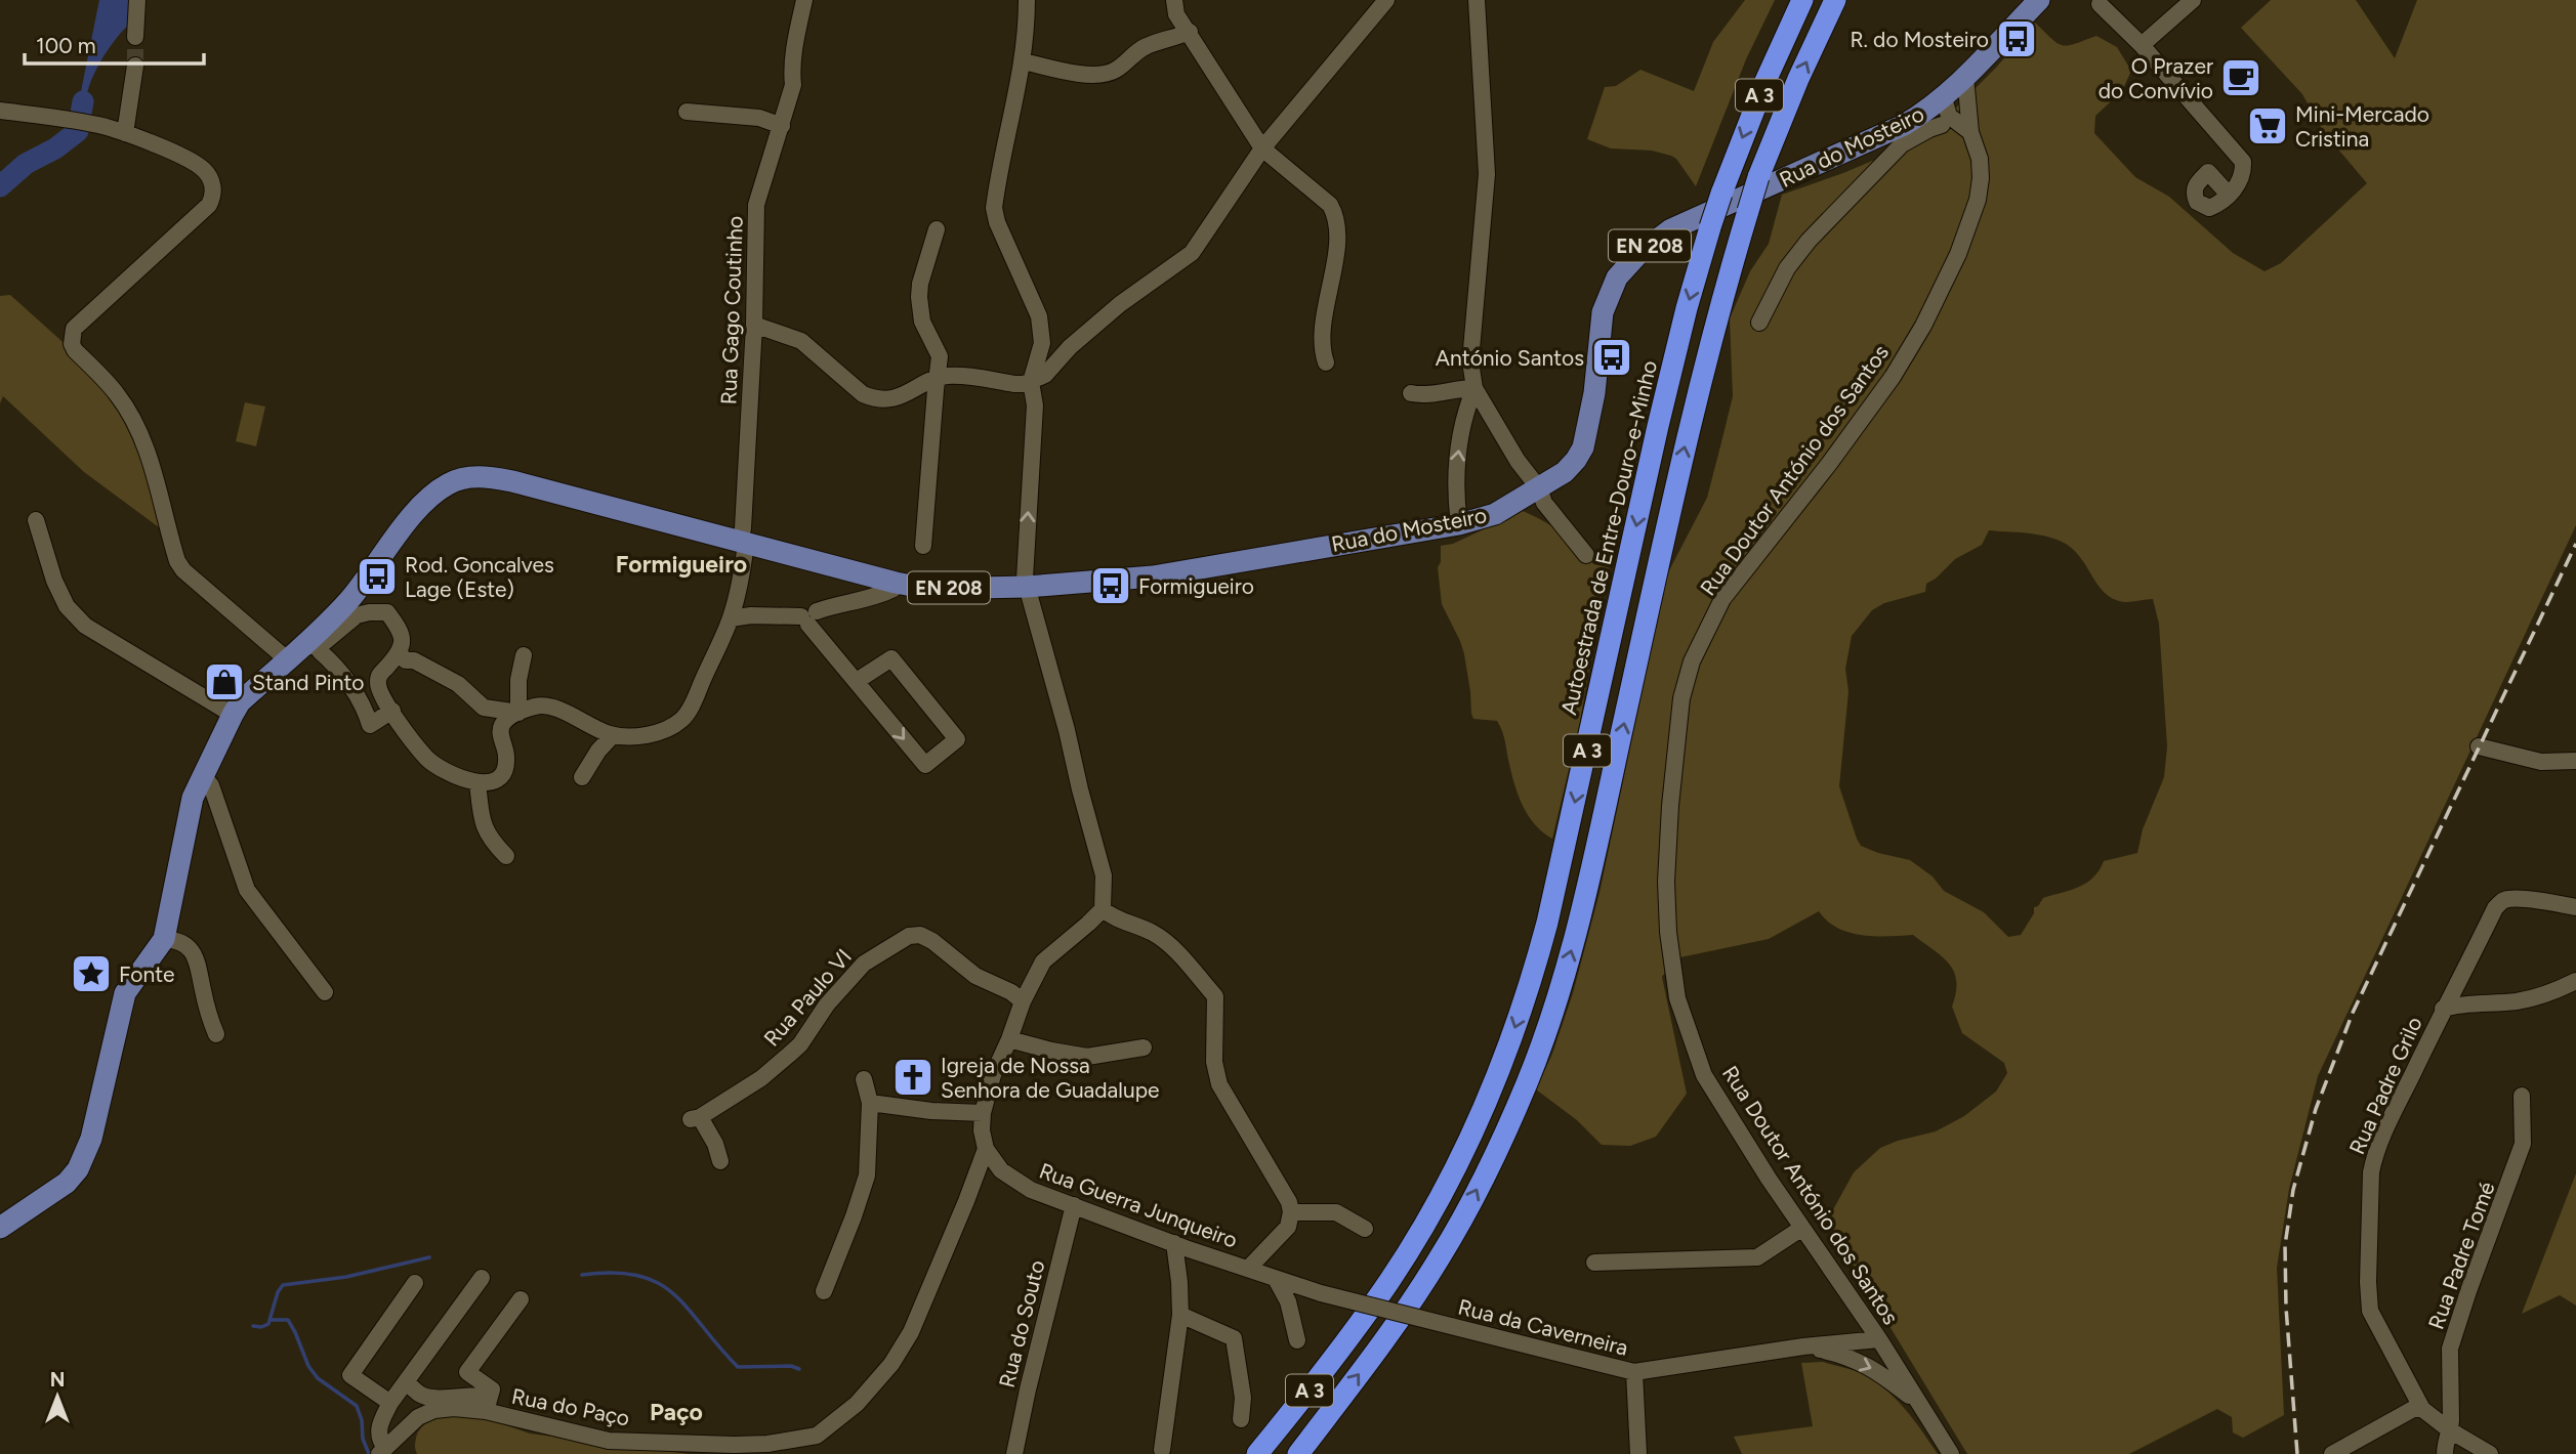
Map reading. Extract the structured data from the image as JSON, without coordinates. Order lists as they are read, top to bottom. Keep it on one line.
{"streets":{"highway":["A 3","Autoestrada de Entre-Douro-e-Minho"],"main road":["Rua do Mosteiro","EN 208"],"street":["Rua Gago Coutinho","Rua Doutor António dos Santos","Rua Paulo VI","Rua Padre Grilo","Rua Guerra Junqueiro","Rua Padre Tomé","Rua do Souto","Rua da Caverneira","Rua do Paço"]},"crossings":[["Rua do Mosteiro","EN 208"],["Rua do Mosteiro","Rua Doutor António dos Santos"],["EN 208","Rua Gago Coutinho"],["Rua Doutor António dos Santos","Rua da Caverneira"],["Rua Guerra Junqueiro","Rua do Souto"],["Rua Guerra Junqueiro","Rua da Caverneira"],["Rua Guerra Junqueiro","Rua do Paço"]],"districts":["Formigueiro","Paço"],"places":{"bus stop":["R. do Mosteiro","António Santos","Rod. Goncalves Lage (Este)","Formigueiro"],"cafe":["O Prazer do Convívio"],"supermarket":["Mini-Mercado Cristina"],"shop":["Stand Pinto"],"place":["Fonte"],"church":["Igreja de Nossa Senhora de Guadalupe"]},"scale_bar":"100 m","north":"top"}
